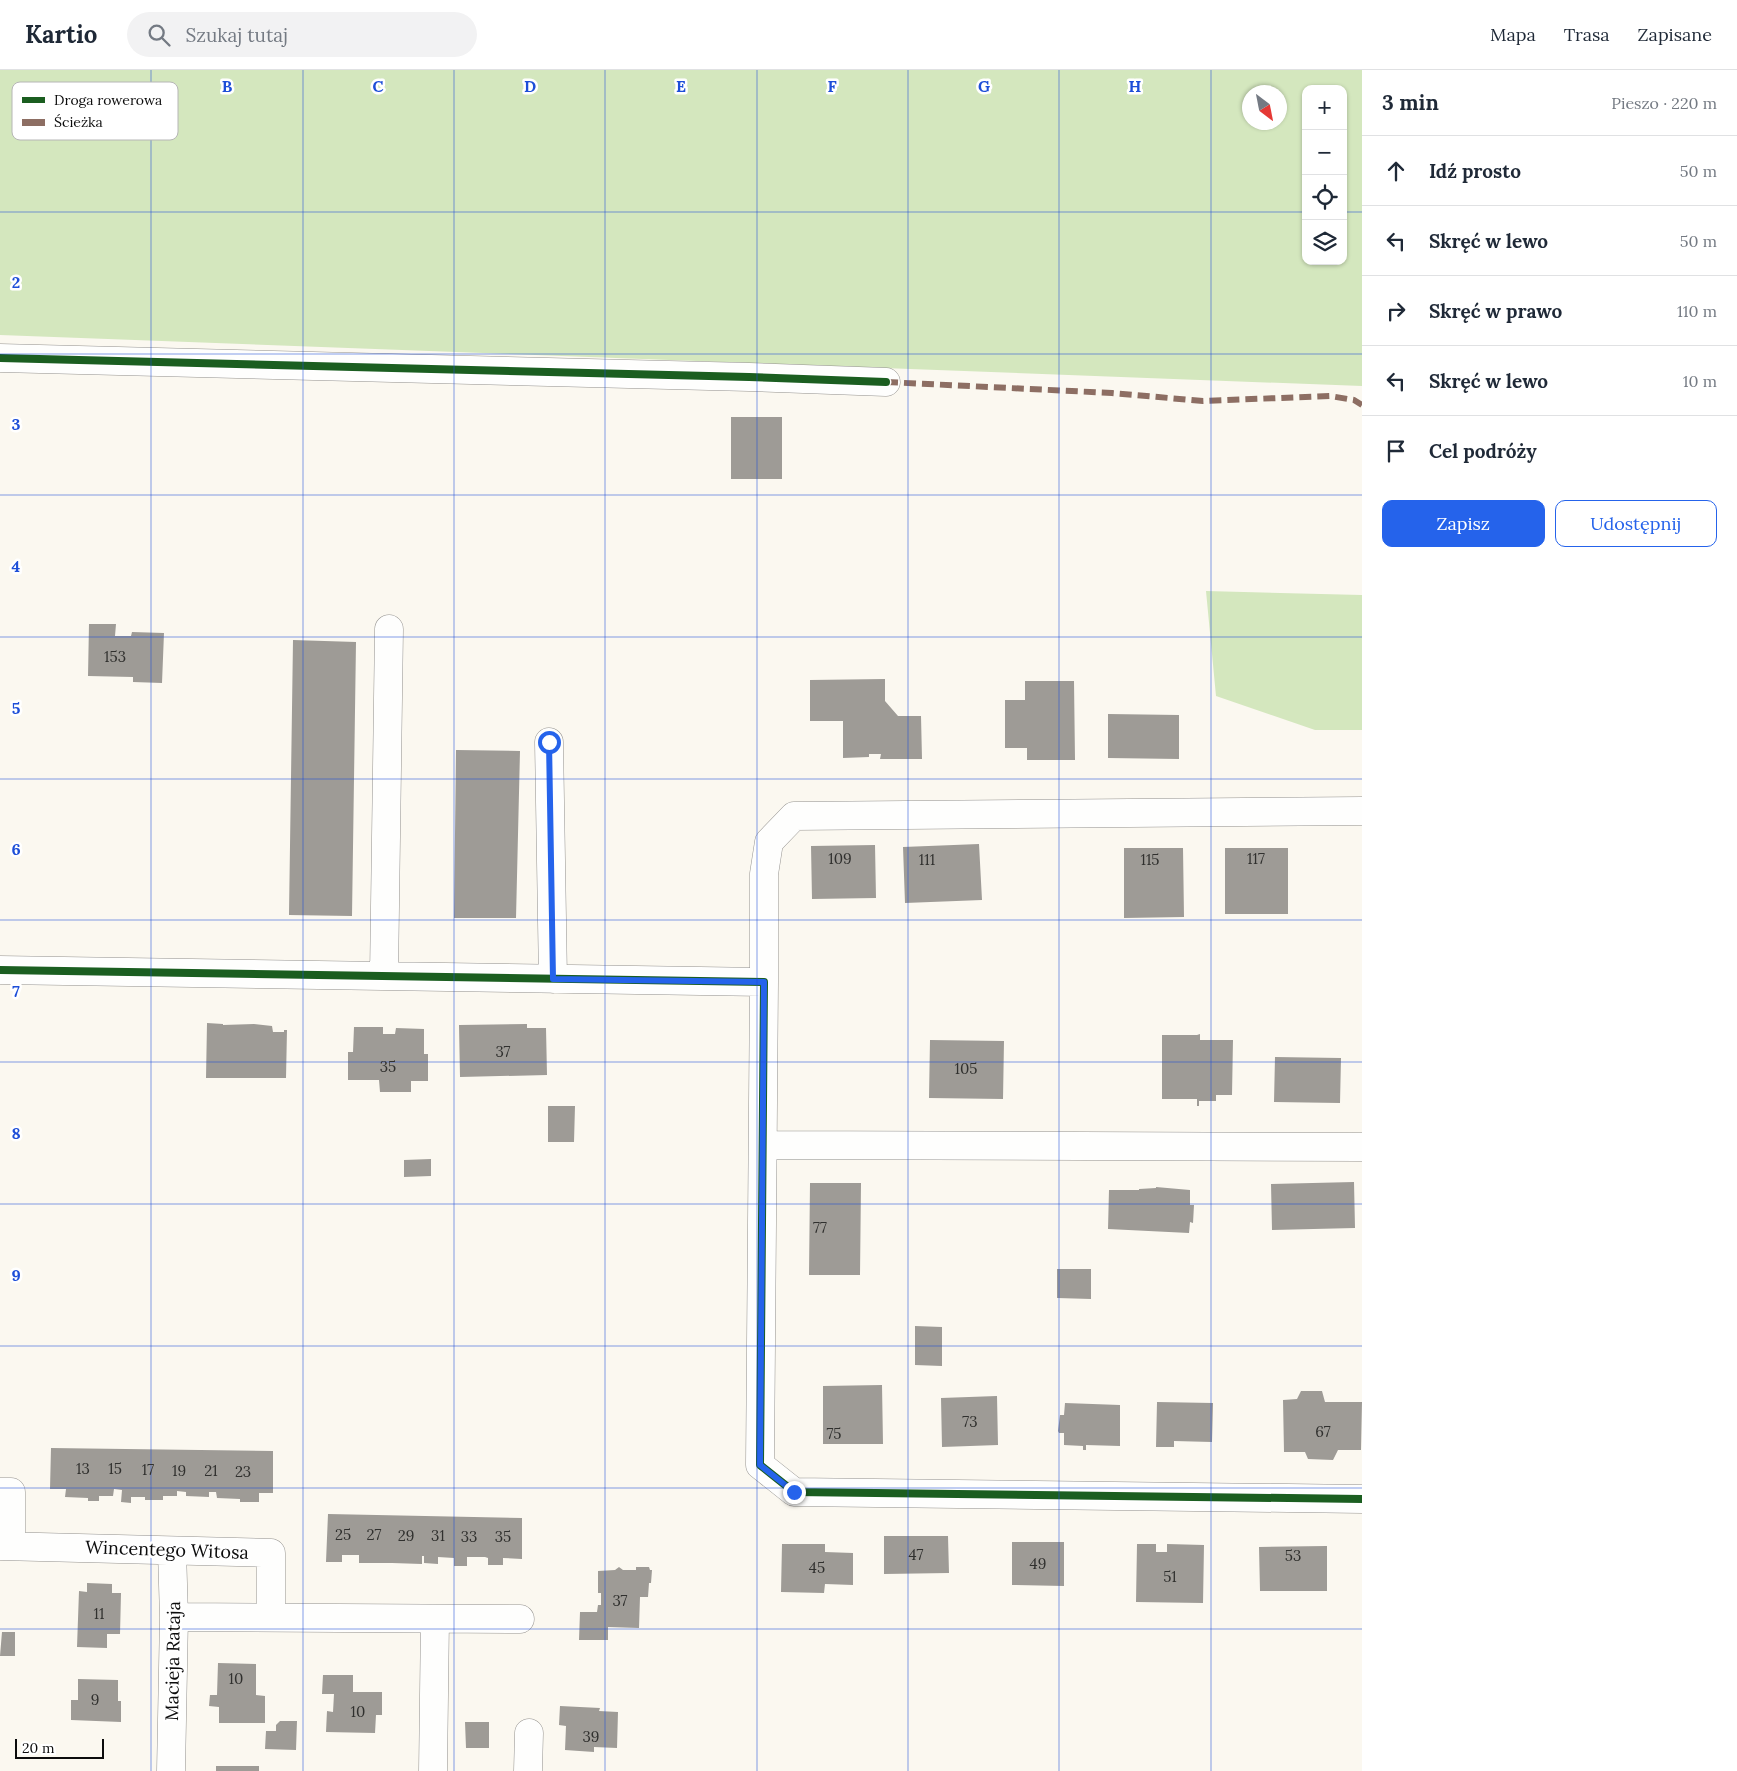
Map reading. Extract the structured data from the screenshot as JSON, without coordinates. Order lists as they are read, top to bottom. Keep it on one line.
{"streets":{"street":["Wincentego Witosa","Macieja Rataja"]},"crossings":[["Wincentego Witosa","Macieja Rataja"]],"house_numbers":["153","109","117","111","115","37","35","105","77","73","67","75","13","15","17","19","21","23","25","27","29","31","33","35","47","53","49","45","51","37","11","10","9","10","39"],"legend":["Droga rowerowa","Ścieżka"],"scale_bar":"20 m","north":"bottom right","page":{"header":"Kartio","search":"Szukaj tutaj","nav":["Mapa","Trasa","Zapisane"],"heading":["3 min","Pieszo · 220 m"],"map_buttons":["+","−"],"list":[["Idź prosto","50 m"],["Skręć w lewo","50 m"],["Skręć w prawo","110 m"],["Skręć w lewo","10 m"],"Cel podróży"],"buttons":["Zapisz","Udostępnij"],"scale":"20 m"},"grid":{"columns":["B","C","D","E","F","G","H"],"rows":["2","3","4","5","6","7","8","9"]}}
